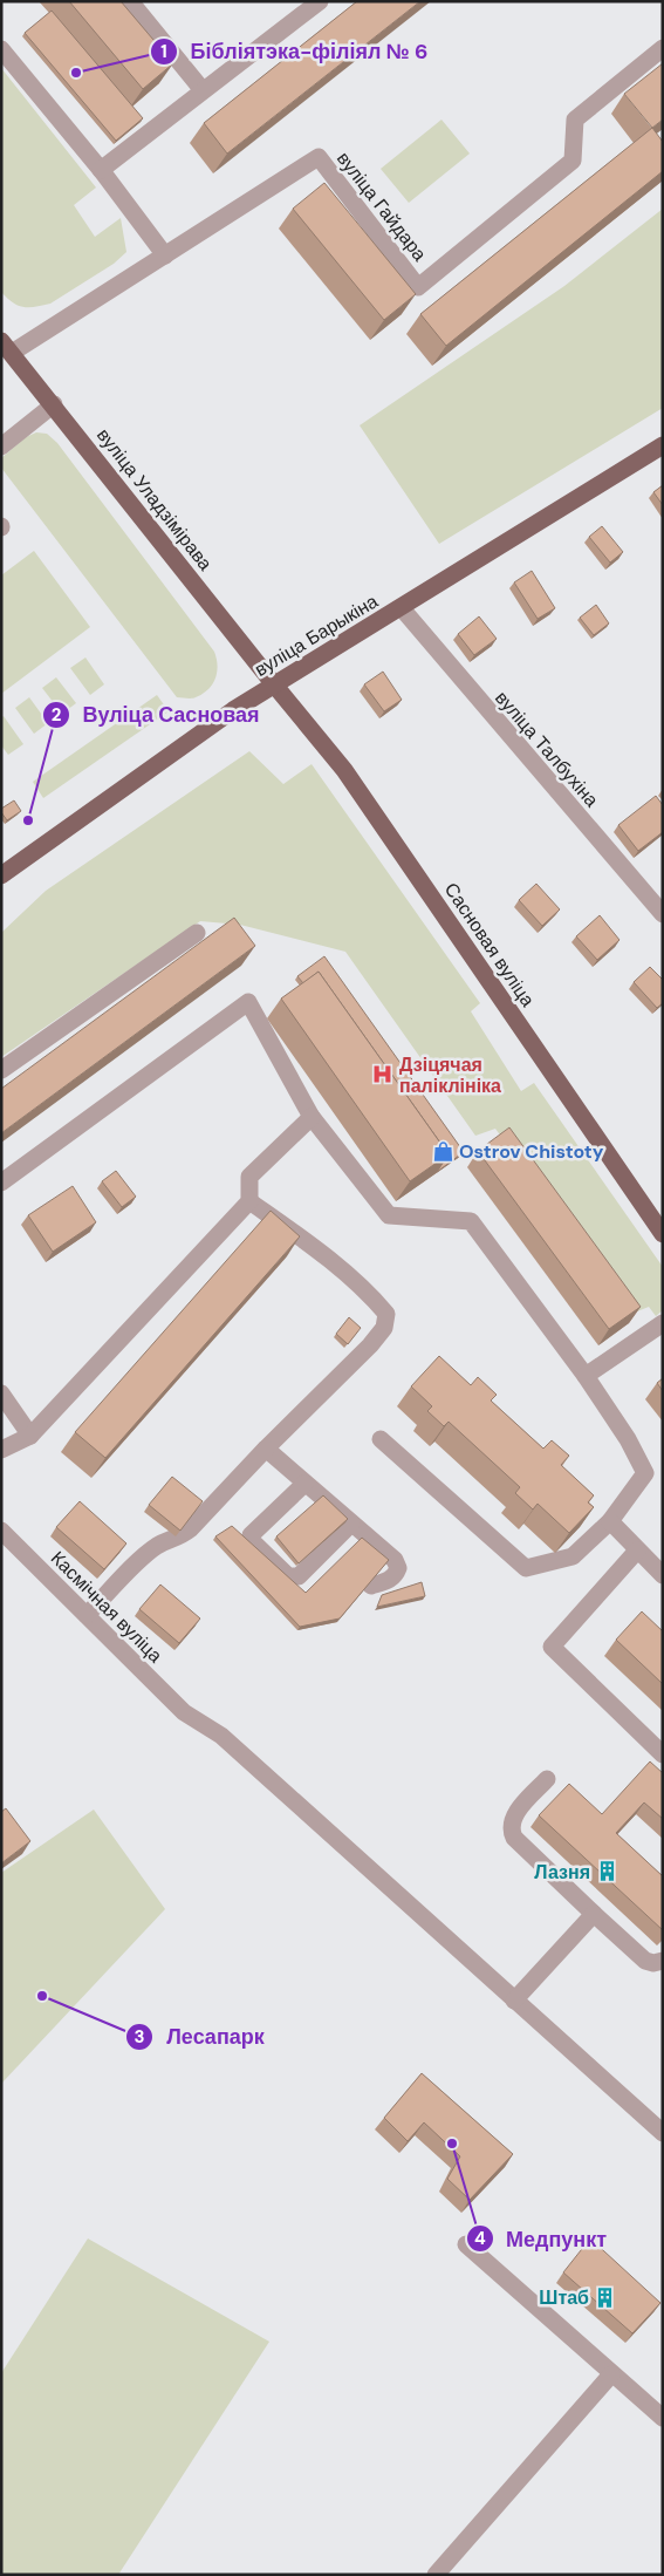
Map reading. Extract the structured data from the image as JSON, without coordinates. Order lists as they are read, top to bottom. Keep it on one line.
{"streets":{"main road":["вуліца Уладзімірава","вуліца Барыкіна","Сасновая вуліца"],"street":["вуліца Гайдара","вуліца Талбухіна","Касмічная вуліца"]},"crossings":[["вуліца Гайдара","вуліца Уладзімірава"],["вуліца Уладзімірава","вуліца Барыкіна"],["вуліца Уладзімірава","Сасновая вуліца"],["вуліца Барыкіна","вуліца Талбухіна"],["вуліца Барыкіна","Сасновая вуліца"]],"places":{"other":["Бібліятэка-філіял № 6","Вуліца Сасновая","Лесапарк","Медпункт"],"hospital":["Дзіцячая паліклініка"],"shop":["Ostrov Chistoty"],"building":["Лазня","Штаб"]}}
